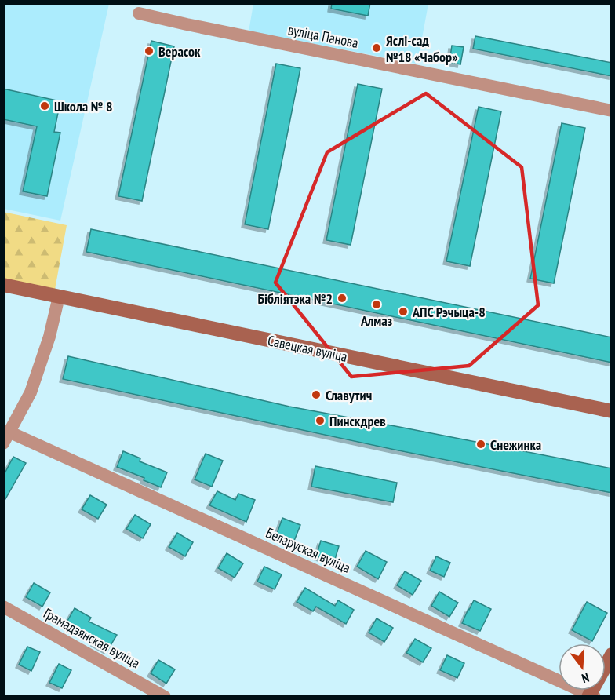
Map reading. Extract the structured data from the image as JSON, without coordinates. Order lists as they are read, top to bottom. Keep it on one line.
{"streets":{"street":["вуліца Панова","Савецкая вуліца","Беларуская вуліца","Грамадзянская вуліца"]},"places":["Яслі-сад №18 «Чабор»","Верасок","Школа № 8","Бібліятэка №2","Алмаз","АПС Рэчыца-8","Славутич","Пинскдрев","Снежинка"],"north":"bottom"}
